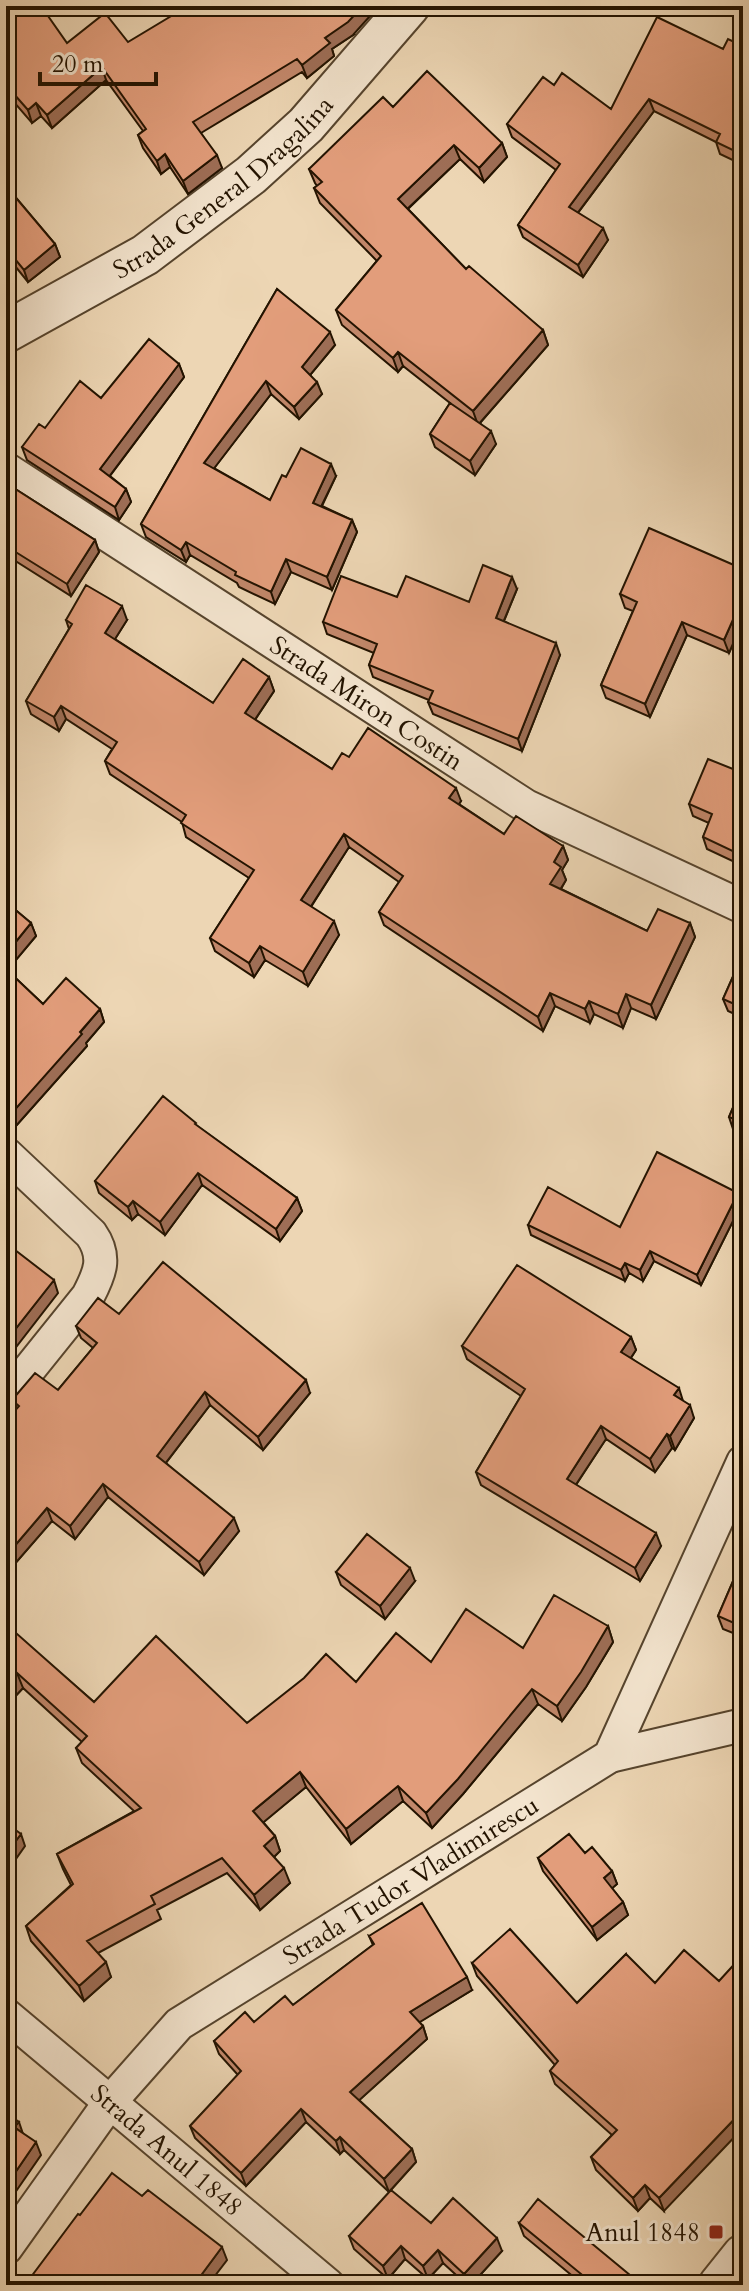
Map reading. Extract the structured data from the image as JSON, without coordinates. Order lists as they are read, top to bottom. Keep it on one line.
{"streets":{"street":["Strada General Dragalina","Strada Miron Costin","Strada Tudor Vladimirescu","Strada Anul 1848"]},"crossings":[["Strada Tudor Vladimirescu","Strada Anul 1848"]],"places":{"transit":["Anul 1848"]},"scale_bar":"20 m"}
